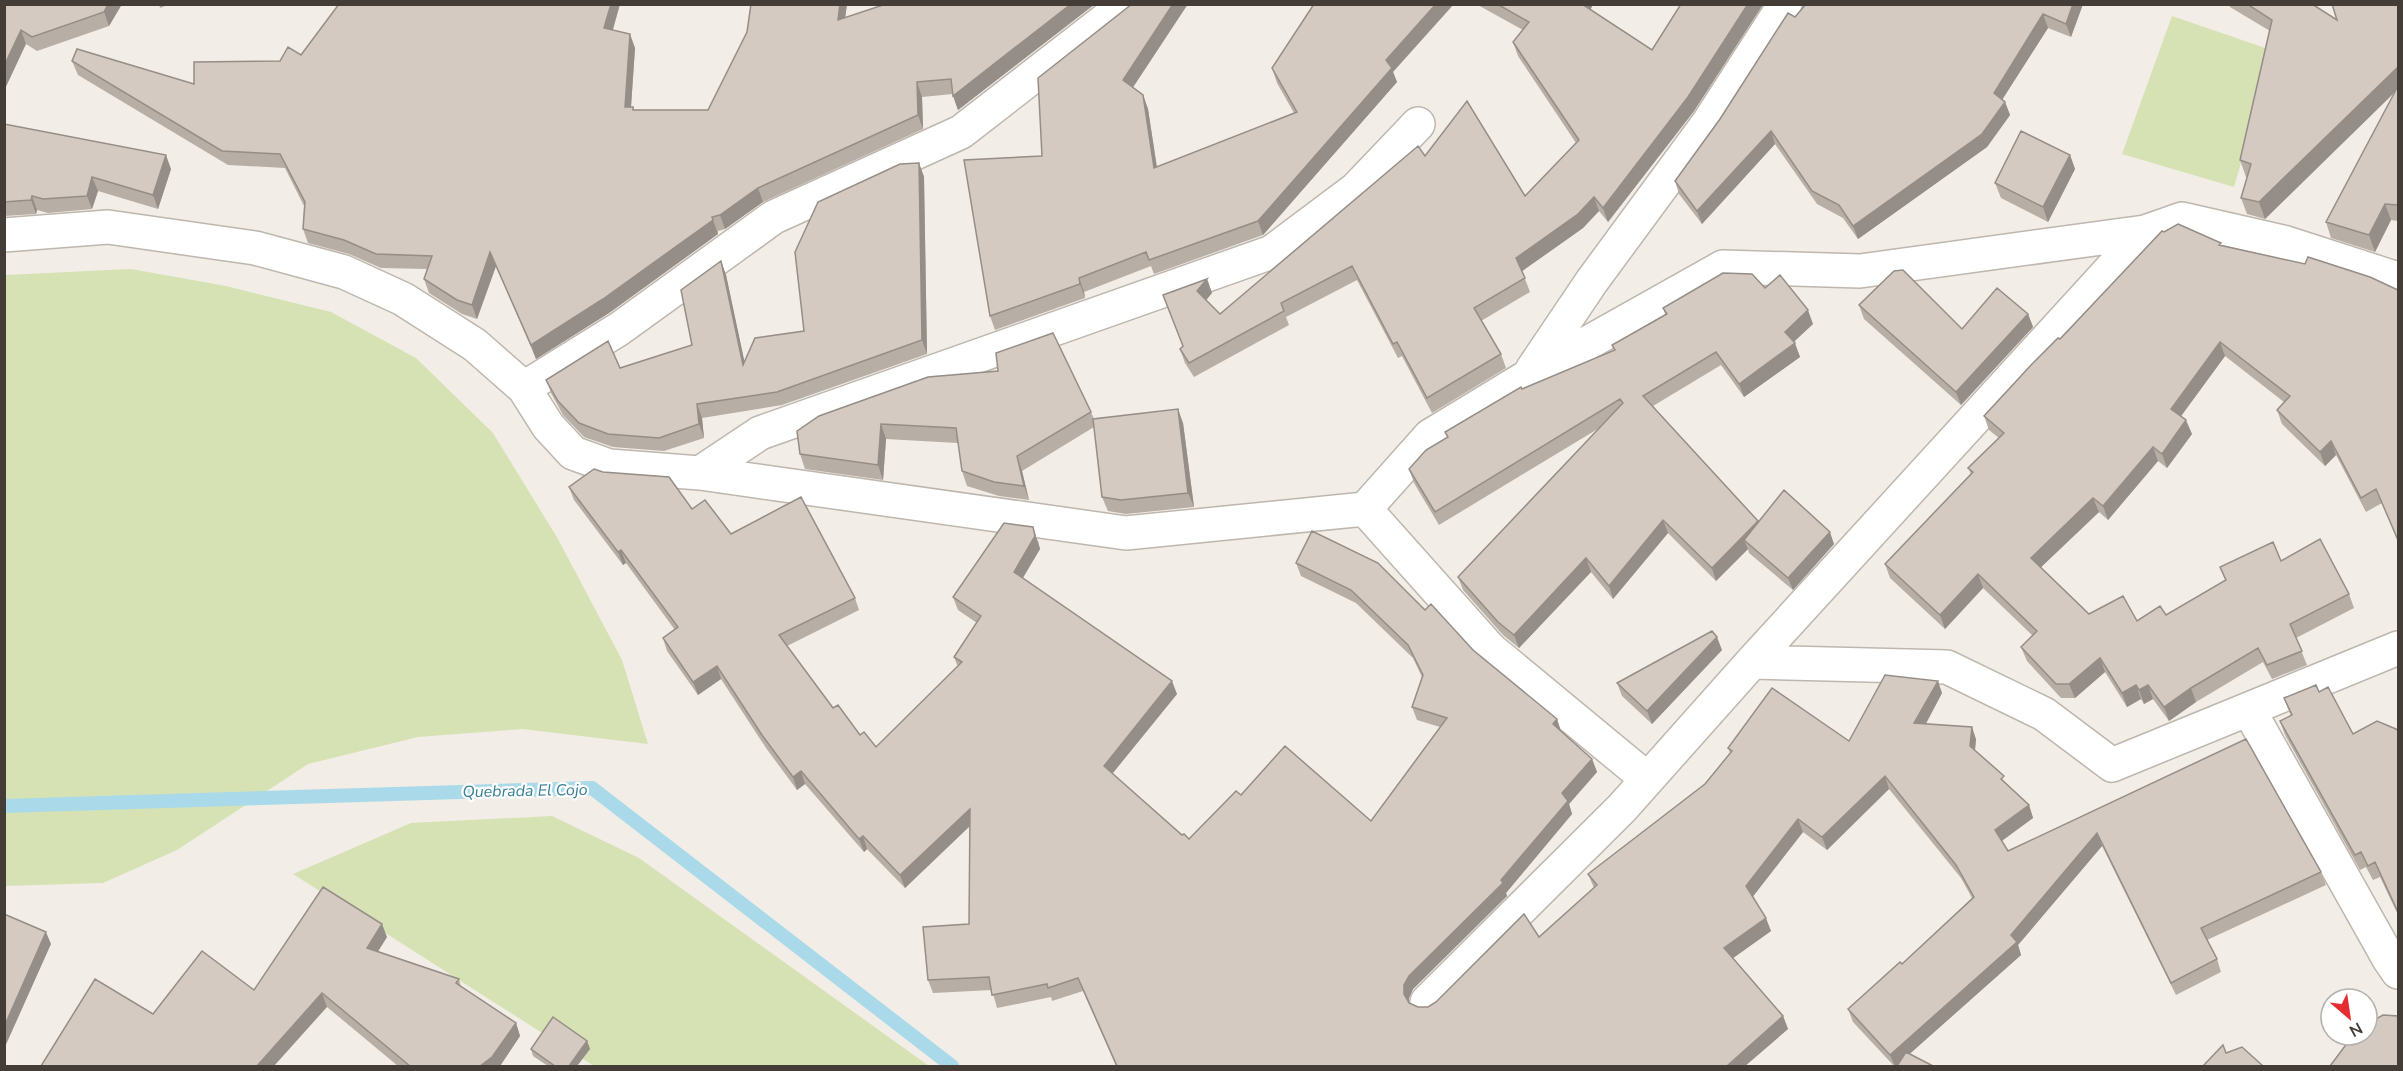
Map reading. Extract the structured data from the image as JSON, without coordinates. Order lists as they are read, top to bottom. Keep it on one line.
{"water":["Quebrada El Cojo"],"north":"bottom right"}
